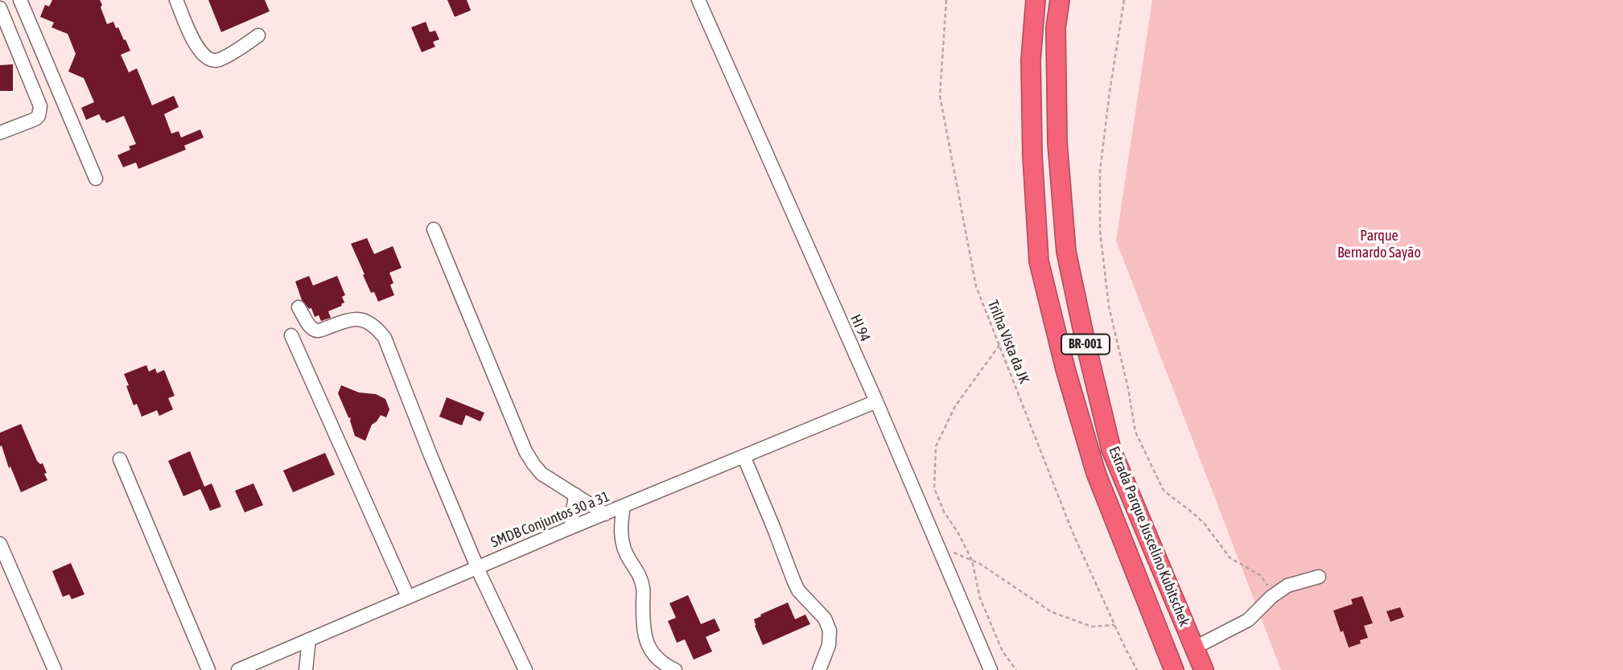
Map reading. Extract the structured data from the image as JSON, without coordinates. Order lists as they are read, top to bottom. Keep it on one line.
{"streets":{"highway":["BR-001","Estrada Parque Juscelino Kubitschek"],"street":["HI 94","SMDB Conjuntos 30 a 31"],"path":["Trilha Vista da JK"]},"crossings":[["HI 94","SMDB Conjuntos 30 a 31"]],"parks":["Parque Bernardo Sayão"]}
